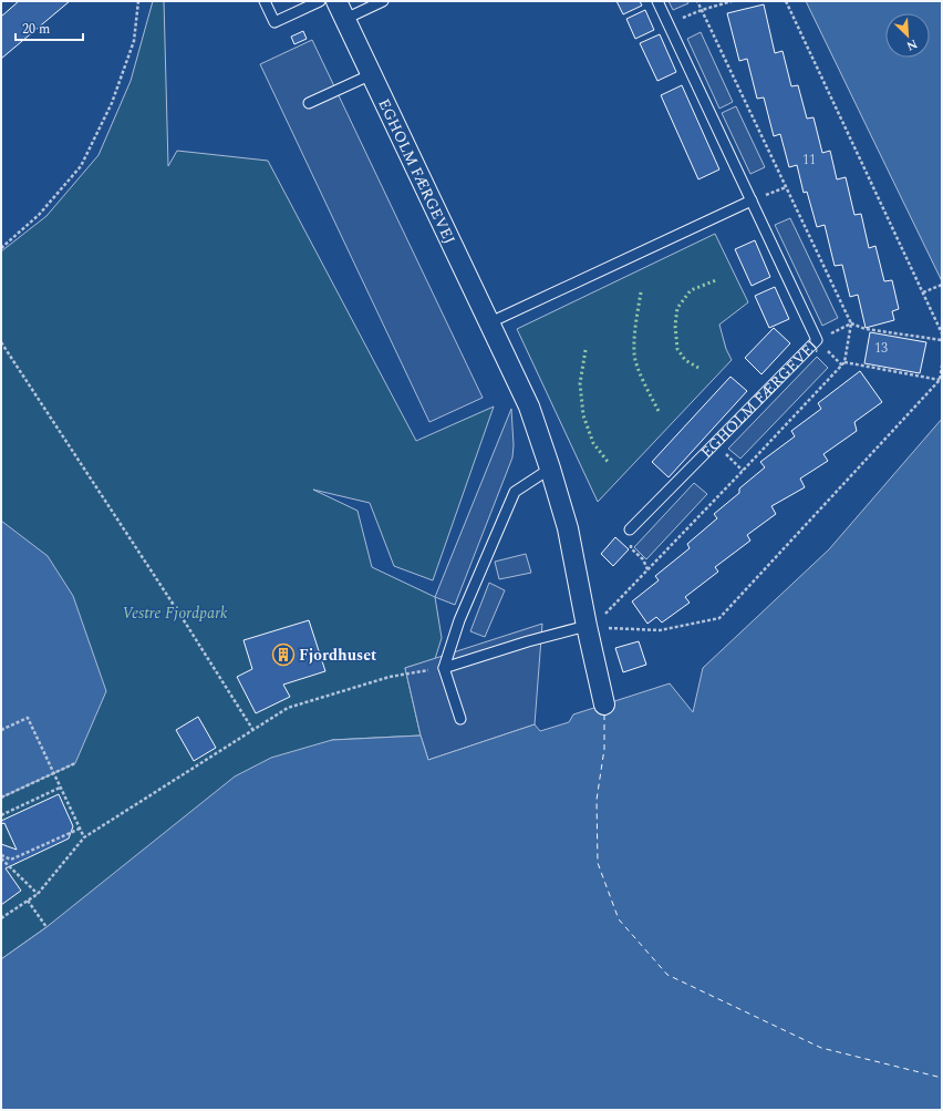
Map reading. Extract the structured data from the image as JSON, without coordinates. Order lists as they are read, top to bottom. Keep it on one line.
{"streets":{"street":["EGHOLM FÆRGEVEJ"]},"parks":["Vestre Fjordpark"],"places":{"building":["Fjordhuset"]},"house_numbers":["11","13"],"scale_bar":"20 m","north":"bottom right"}
